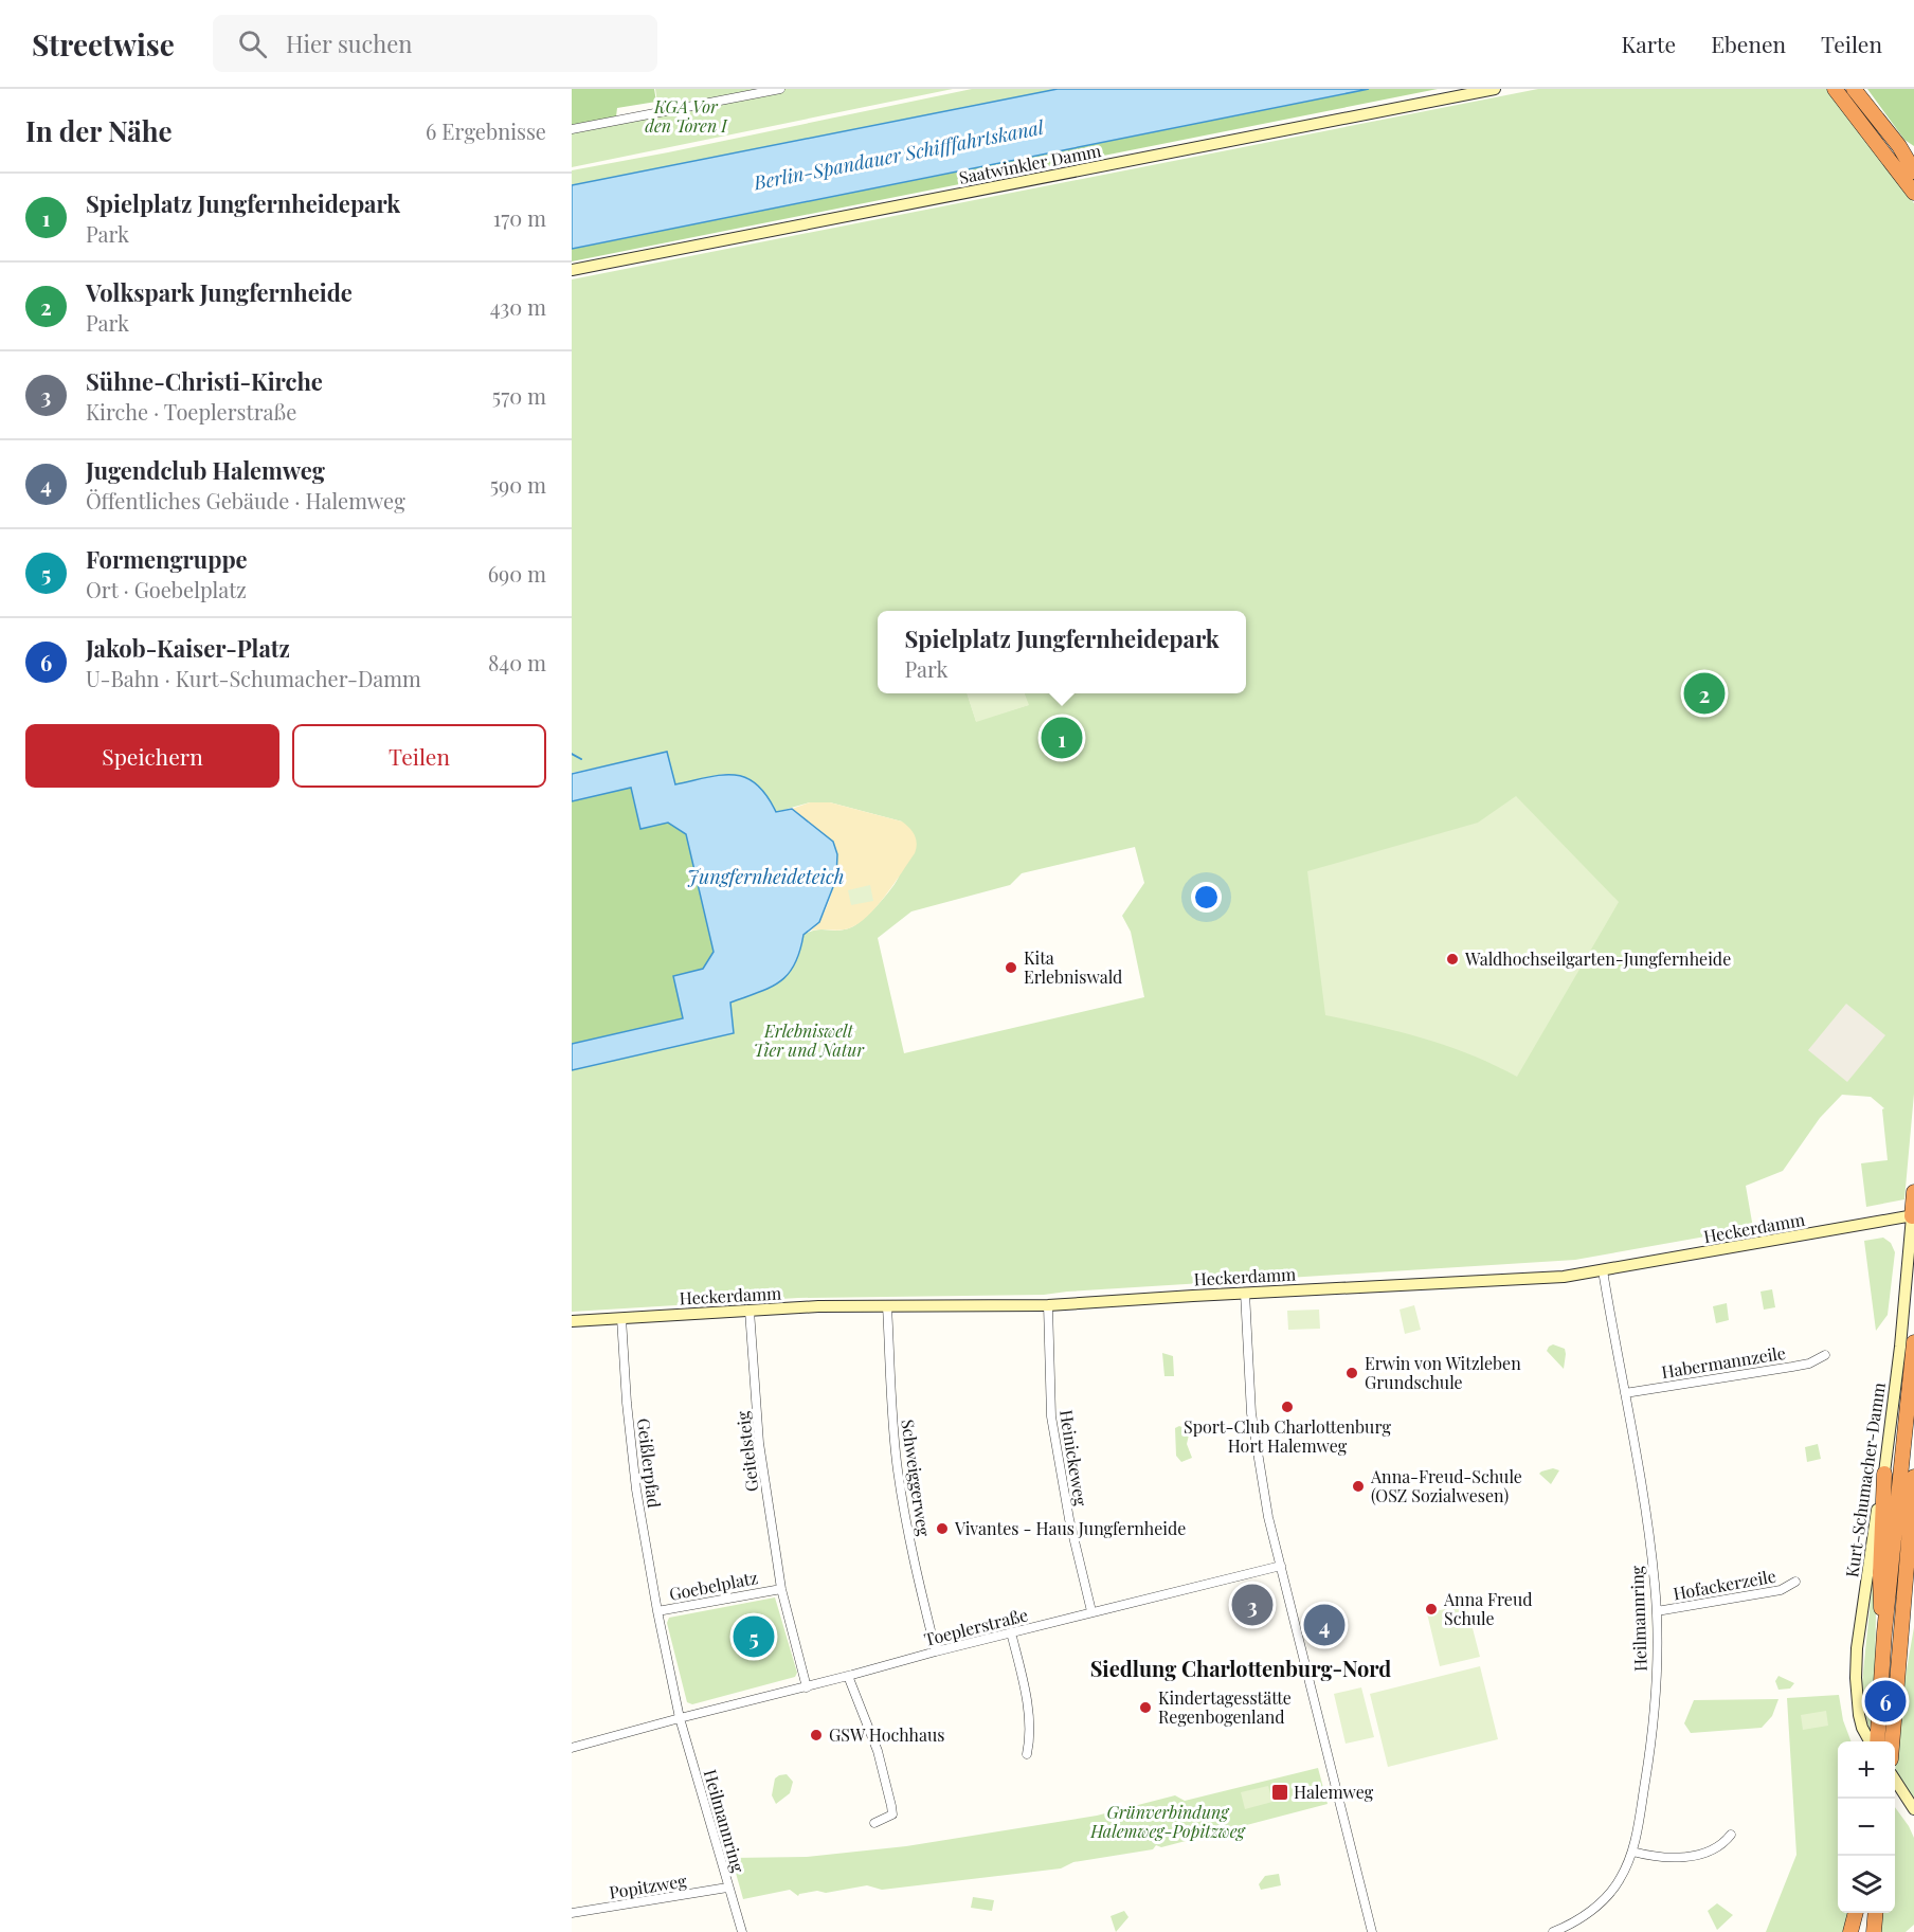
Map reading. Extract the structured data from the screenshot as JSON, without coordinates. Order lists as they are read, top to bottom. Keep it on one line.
{"streets":{"main road":["Saatwinkler Damm","Heckerdamm","Kurt-Schumacher-Damm"],"street":["Habermannzeile","Geitelsteig","Heinickeweg","Geißlerpfad","Schweiggerweg","Hofackerzeile","Goebelplatz","Heilmannring","Toeplerstraße","Popitzweg"]},"crossings":[["Heckerdamm","Geitelsteig"],["Heckerdamm","Heinickeweg"],["Heckerdamm","Geißlerpfad"],["Heckerdamm","Schweiggerweg"],["Heckerdamm","Kurt-Schumacher-Damm"],["Heckerdamm","Heilmannring"],["Habermannzeile","Heilmannring"],["Geitelsteig","Goebelplatz"],["Heinickeweg","Toeplerstraße"],["Geißlerpfad","Goebelplatz"],["Schweiggerweg","Toeplerstraße"],["Hofackerzeile","Heilmannring"],["Goebelplatz","Heilmannring"],["Goebelplatz","Toeplerstraße"],["Heilmannring","Toeplerstraße"],["Heilmannring","Popitzweg"]],"districts":["Siedlung Charlottenburg-Nord"],"water":["Berlin-Spandauer Schifffahrtskanal","Jungfernheideteich"],"parks":["KGA Vor den Toren I","Erlebniswelt Tier und Natur","Grünverbindung Halemweg-Popitzweg"],"places":{"other":["Waldhochseilgarten-Jungfernheide","Kita Erlebniswald","Erwin von Witzleben Grundschule","Sport-Club Charlottenburg Hort Halemweg","Anna-Freud-Schule (OSZ Sozialwesen)","Vivantes - Haus Jungfernheide","Anna Freud Schule","Kindertagesstätte Regenbogenland","GSW Hochhaus"],"transit":["Halemweg"]},"page":{"header":"Streetwise","search":"Hier suchen","nav":["Karte","Ebenen","Teilen"],"heading":["In der Nähe","6 Ergebnisse"],"list":[{"mark":"1","name":"Spielplatz Jungfernheidepark","note":"Park","value":"170 m"},{"mark":"2","name":"Volkspark Jungfernheide","note":"Park","value":"430 m"},{"mark":"3","name":"Sühne-Christi-Kirche","note":"Kirche · Toeplerstraße","value":"570 m"},{"mark":"4","name":"Jugendclub Halemweg","note":"Öffentliches Gebäude · Halemweg","value":"590 m"},{"mark":"5","name":"Formengruppe","note":"Ort · Goebelplatz","value":"690 m"},{"mark":"6","name":"Jakob-Kaiser-Platz","note":"U-Bahn · Kurt-Schumacher-Damm","value":"840 m"}],"popup":["Spielplatz Jungfernheidepark","Park"],"pins":["2","1","3","4","5","6"],"buttons":["Speichern","Teilen"],"map_buttons":["+","−"]}}
